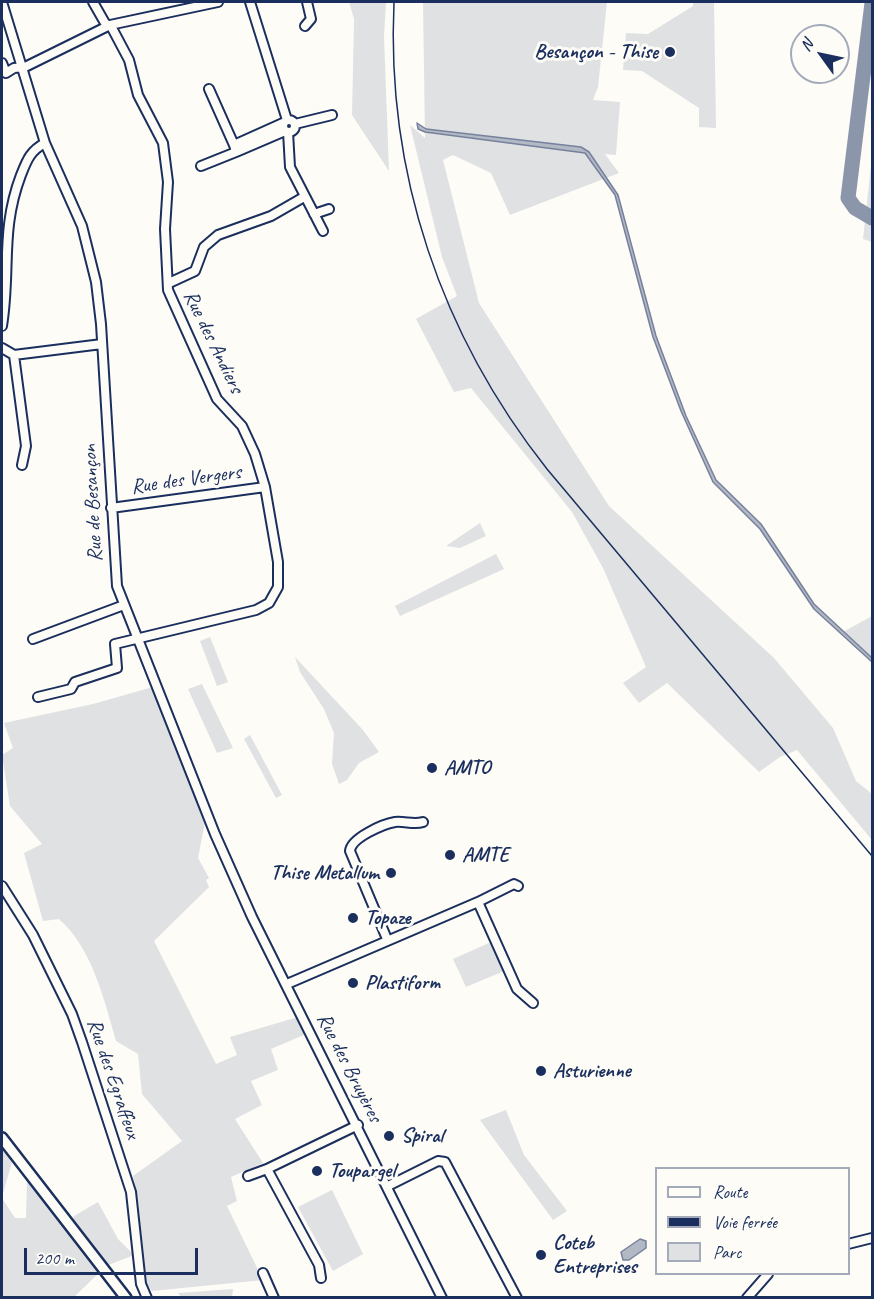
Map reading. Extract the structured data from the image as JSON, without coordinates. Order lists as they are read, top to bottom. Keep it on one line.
{"streets":{"street":["Rue des Andiers","Rue des Vergers","Rue de Besançon","Rue des Bruyères","Rue des Egraffeux"]},"crossings":[["Rue des Andiers","Rue des Vergers"],["Rue des Andiers","Rue de Besançon"],["Rue des Vergers","Rue de Besançon"],["Rue de Besançon","Rue des Bruyères"]],"places":["Besançon - Thise","AMTO","AMTE","Thise Metallum","Topaze","Plastiform","Asturienne","Spiral","Toupargel","Coteb Entreprises"],"legend":["Route","Voie ferrée","Parc"],"scale_bar":"200 m","north":"top left"}
